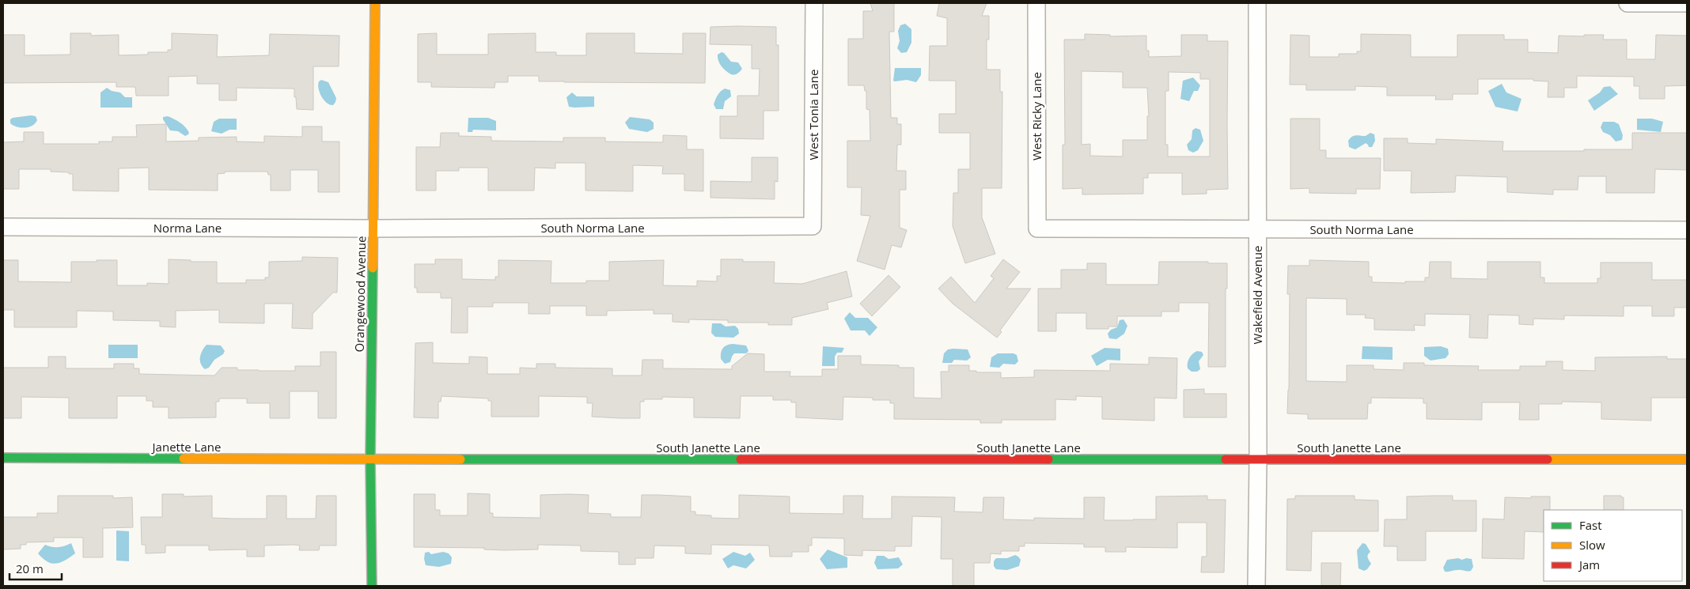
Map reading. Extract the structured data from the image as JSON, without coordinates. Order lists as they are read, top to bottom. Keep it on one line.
{"streets":{"street":["West Tonia Lane","West Ricky Lane","Norma Lane","South Norma Lane","Orangewood Avenue","Wakefield Avenue","Janette Lane","South Janette Lane"]},"crossings":[["West Tonia Lane","South Norma Lane"],["West Ricky Lane","South Norma Lane"],["Norma Lane","South Norma Lane"],["Norma Lane","Orangewood Avenue"],["South Norma Lane","Orangewood Avenue"],["South Norma Lane","Wakefield Avenue"],["Orangewood Avenue","Janette Lane"],["Orangewood Avenue","South Janette Lane"],["Wakefield Avenue","South Janette Lane"],["Janette Lane","South Janette Lane"]],"legend":["Fast","Slow","Jam"],"scale_bar":"20 m"}
